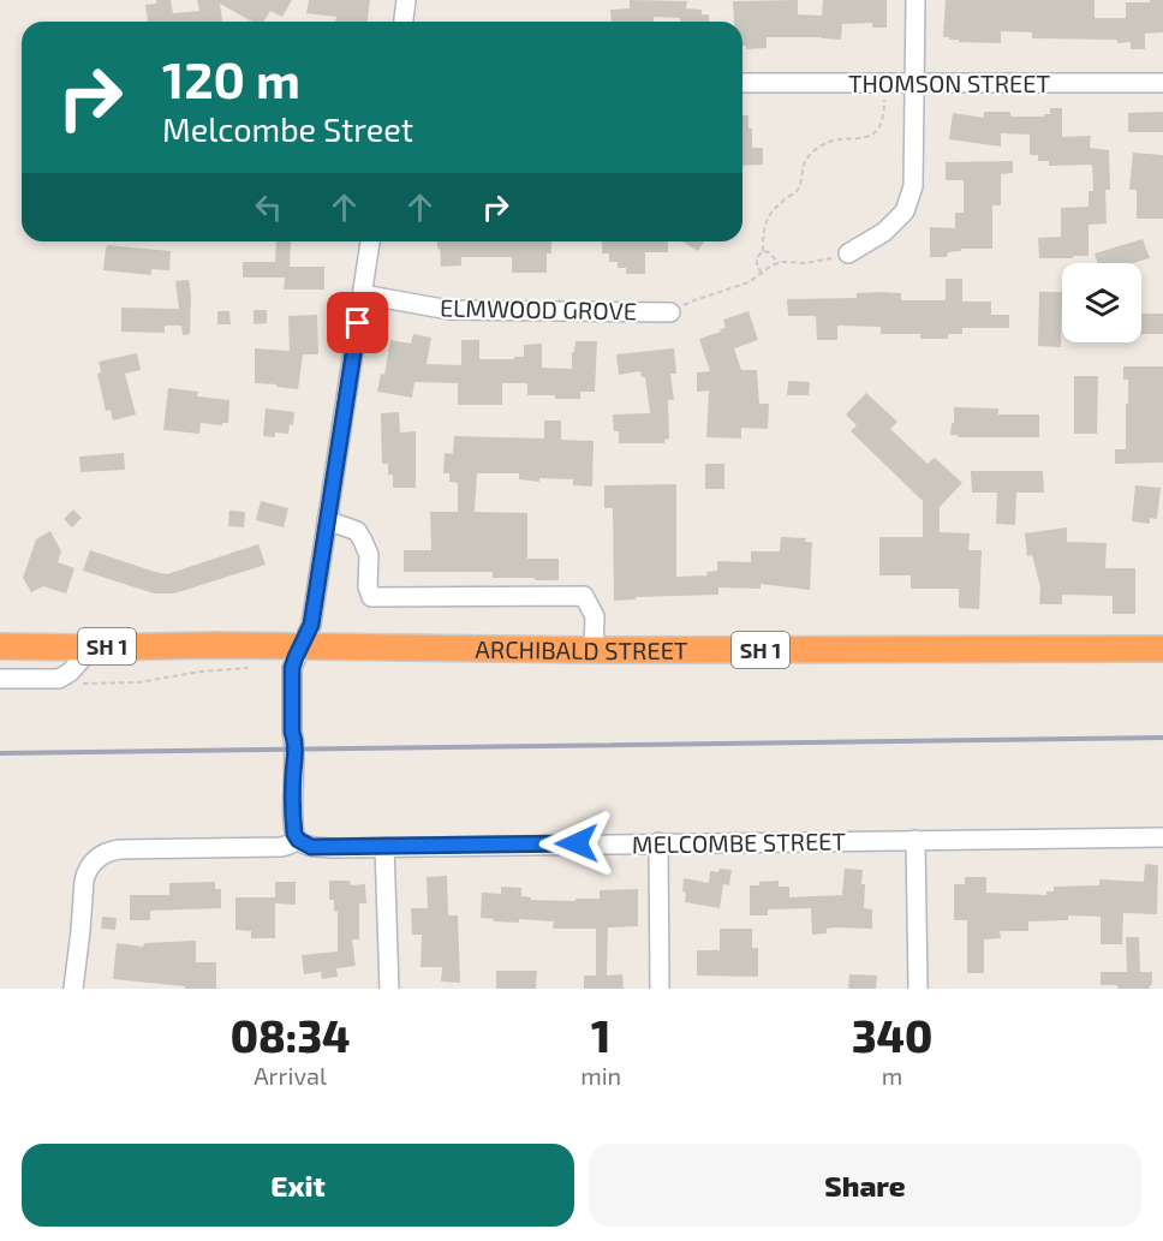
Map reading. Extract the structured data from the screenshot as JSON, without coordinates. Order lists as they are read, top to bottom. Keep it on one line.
{"streets":{"highway":["SH 1","ARCHIBALD STREET"],"street":["THOMSON STREET","ELMWOOD GROVE","MELCOMBE STREET"]},"page":{"turn":["120 m","Melcombe Street"],"eta":["08:34","Arrival","1","min","340","m"],"buttons":["Exit","Share"]}}
